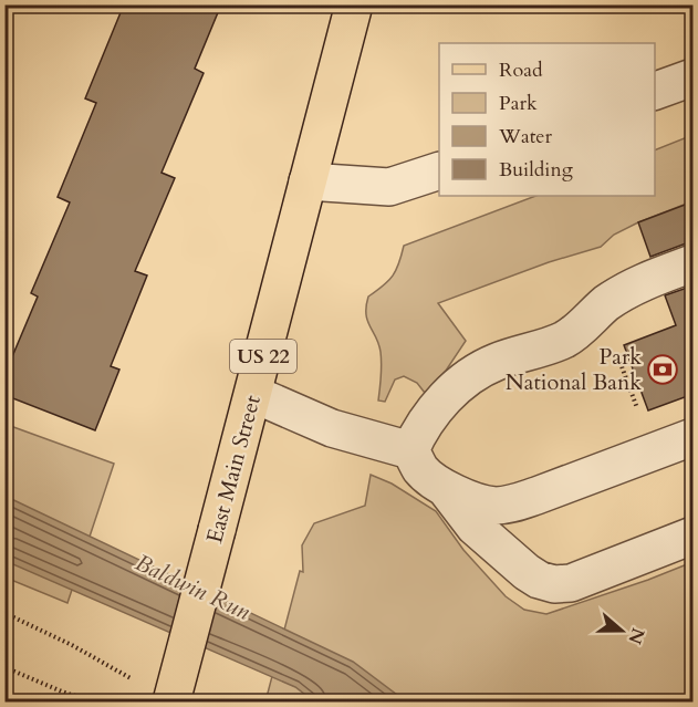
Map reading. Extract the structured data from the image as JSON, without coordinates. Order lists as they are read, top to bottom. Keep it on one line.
{"streets":{"main road":["US 22","East Main Street"]},"water":["Baldwin Run"],"places":{"bank":["Park National Bank"]},"legend":["Road","Park","Water","Building"],"north":"right"}
